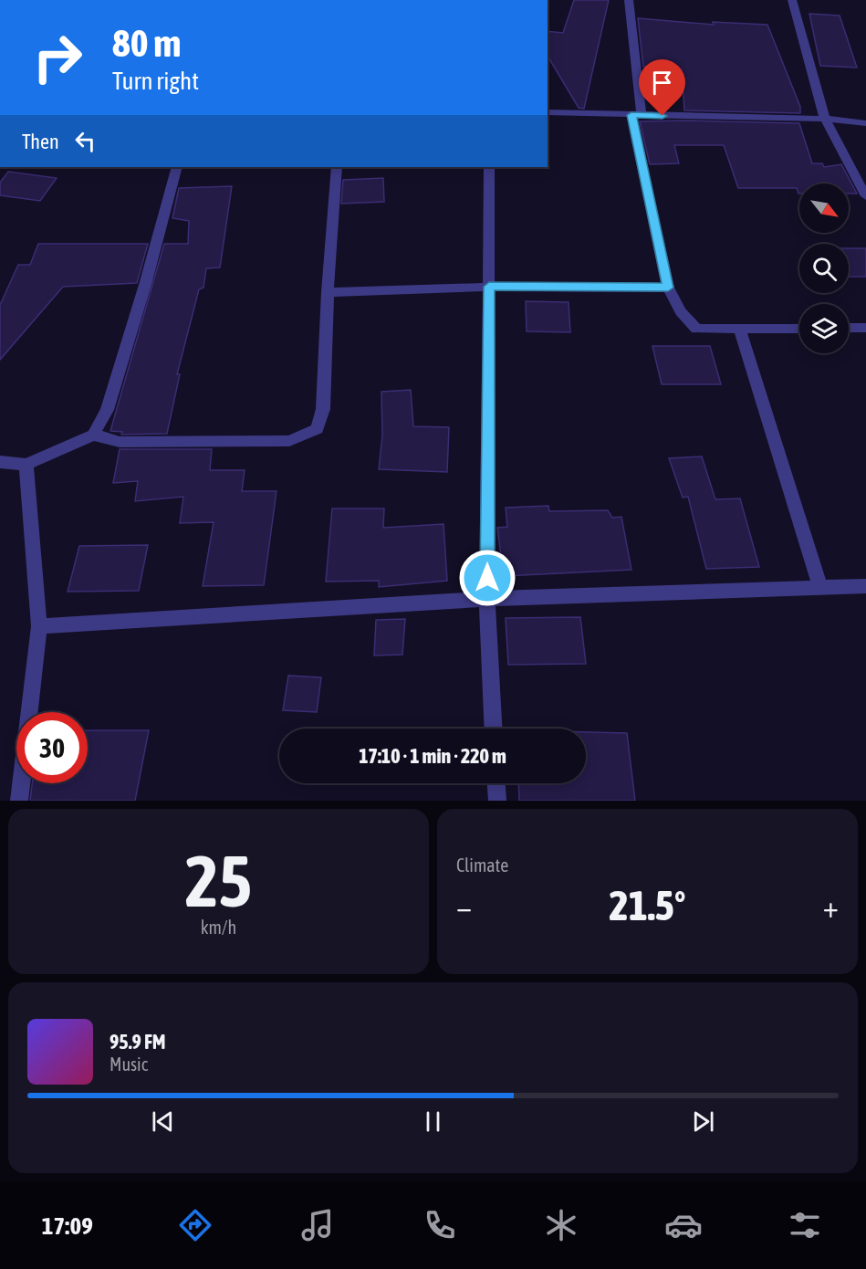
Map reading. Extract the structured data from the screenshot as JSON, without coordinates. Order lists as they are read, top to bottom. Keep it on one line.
{"north":"bottom right","page":{"turn":["80 m","Turn right"],"then":"Then","limit":"30","trip":"17:10 · 1 min · 220 m","tile":[["25","km/h"],"Climate"],"heat":["−","21.5°","+"],"song":["95.9 FM","Music"],"tabs":"17:09"}}
